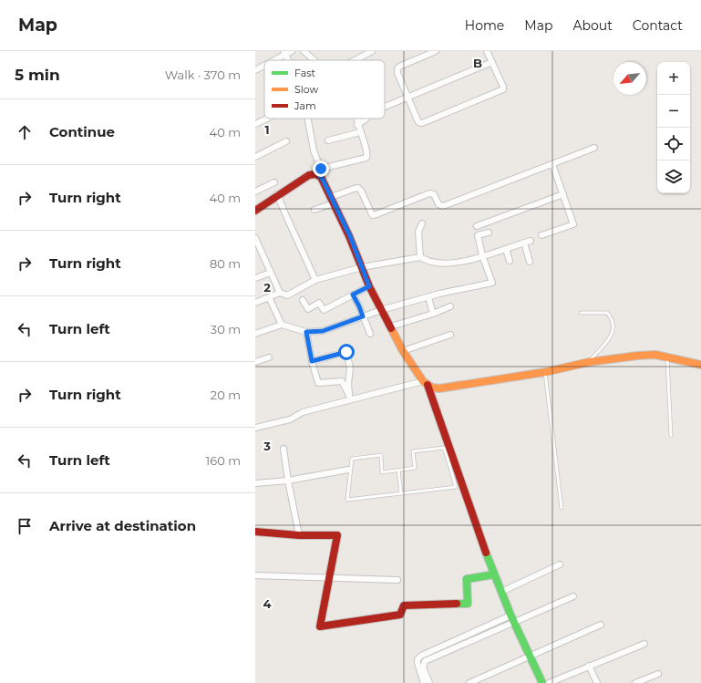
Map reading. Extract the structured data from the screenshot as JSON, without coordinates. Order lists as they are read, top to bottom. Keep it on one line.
{"legend":["Fast","Slow","Jam"],"north":"bottom left","page":{"header":"Map","nav":["Home","Map","About","Contact"],"heading":["5 min","Walk · 370 m"],"map_buttons":["+","−"],"list":[["Continue","40 m"],["Turn right","40 m"],["Turn right","80 m"],["Turn left","30 m"],["Turn right","20 m"],["Turn left","160 m"],"Arrive at destination"]},"grid":{"columns":["B"],"rows":["1","2","3","4"]}}
